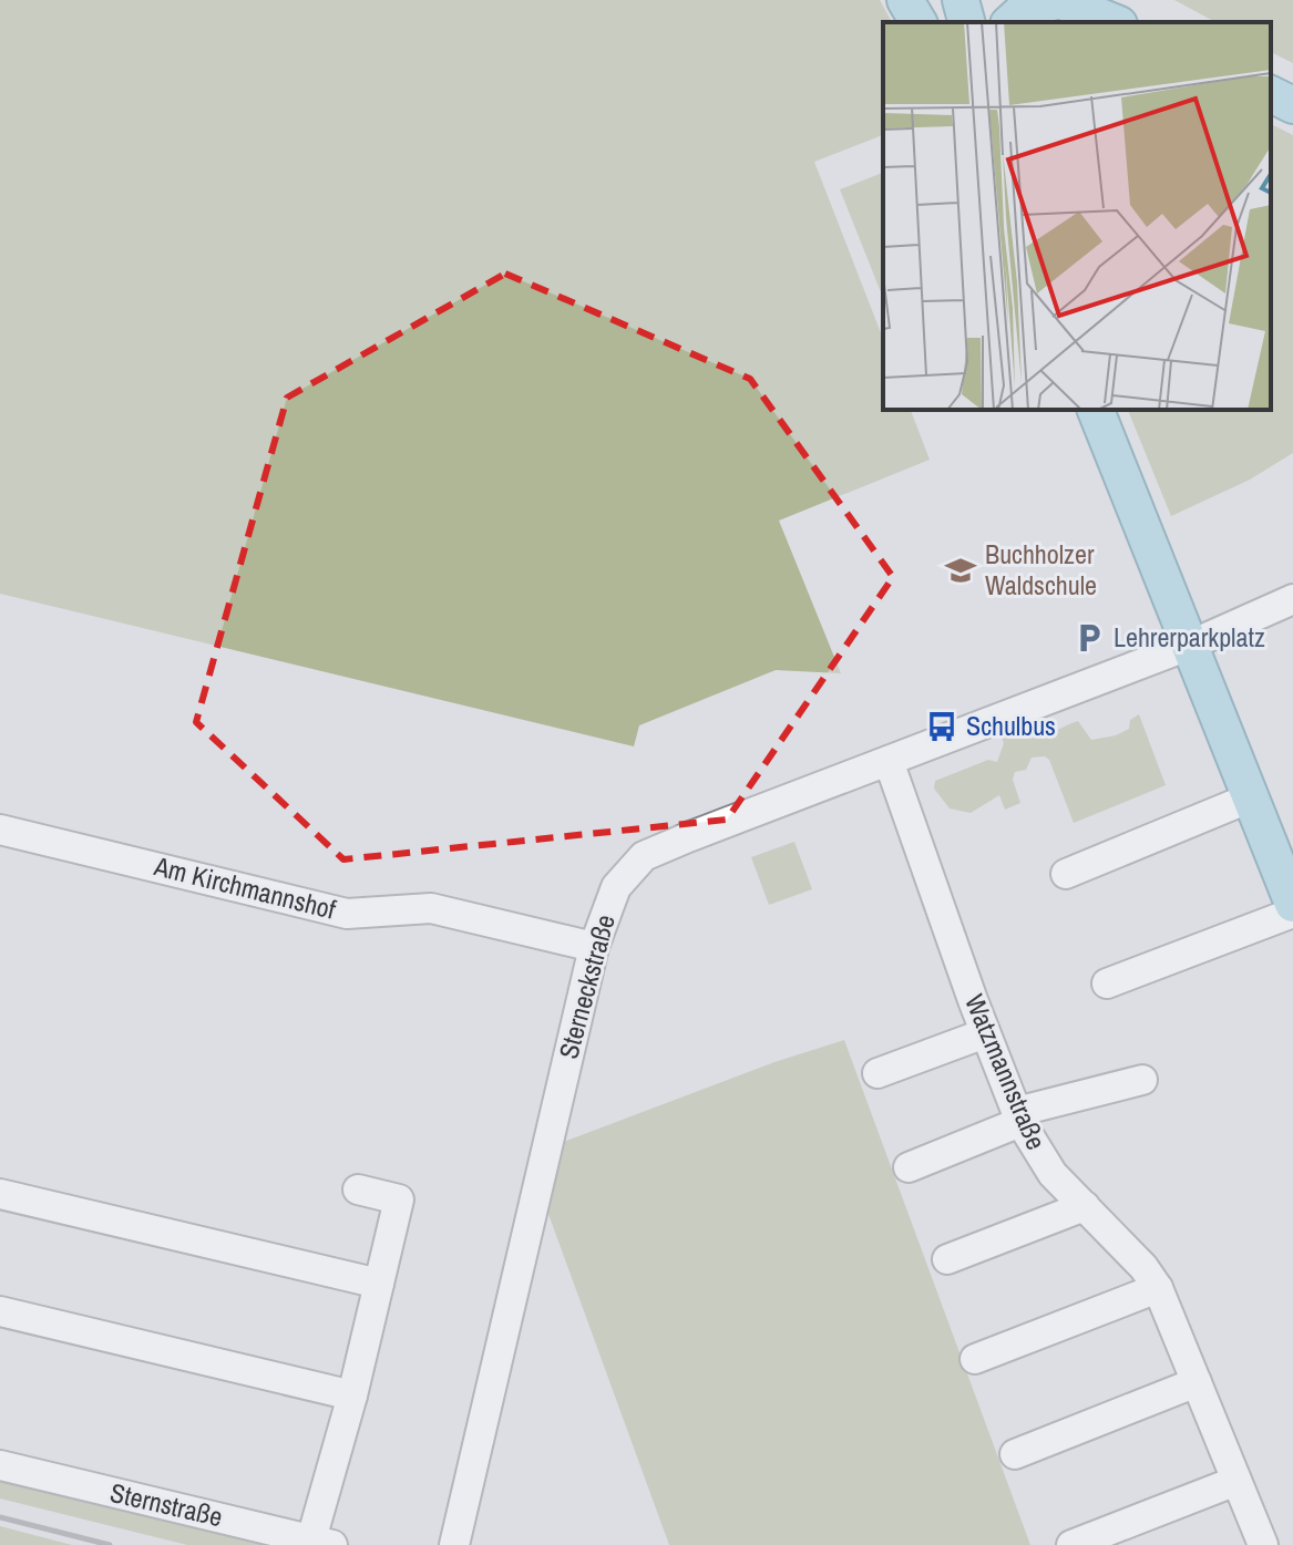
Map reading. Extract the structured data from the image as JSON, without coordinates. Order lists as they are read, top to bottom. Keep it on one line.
{"streets":{"street":["Am Kirchmannshof","Sterneckstraße","Watzmannstraße","Sternstraße"]},"crossings":[["Am Kirchmannshof","Sterneckstraße"],["Sterneckstraße","Watzmannstraße"]],"places":{"school or university":["Buchholzer Waldschule"],"parking":["Lehrerparkplatz"],"bus stop":["Schulbus"]}}
